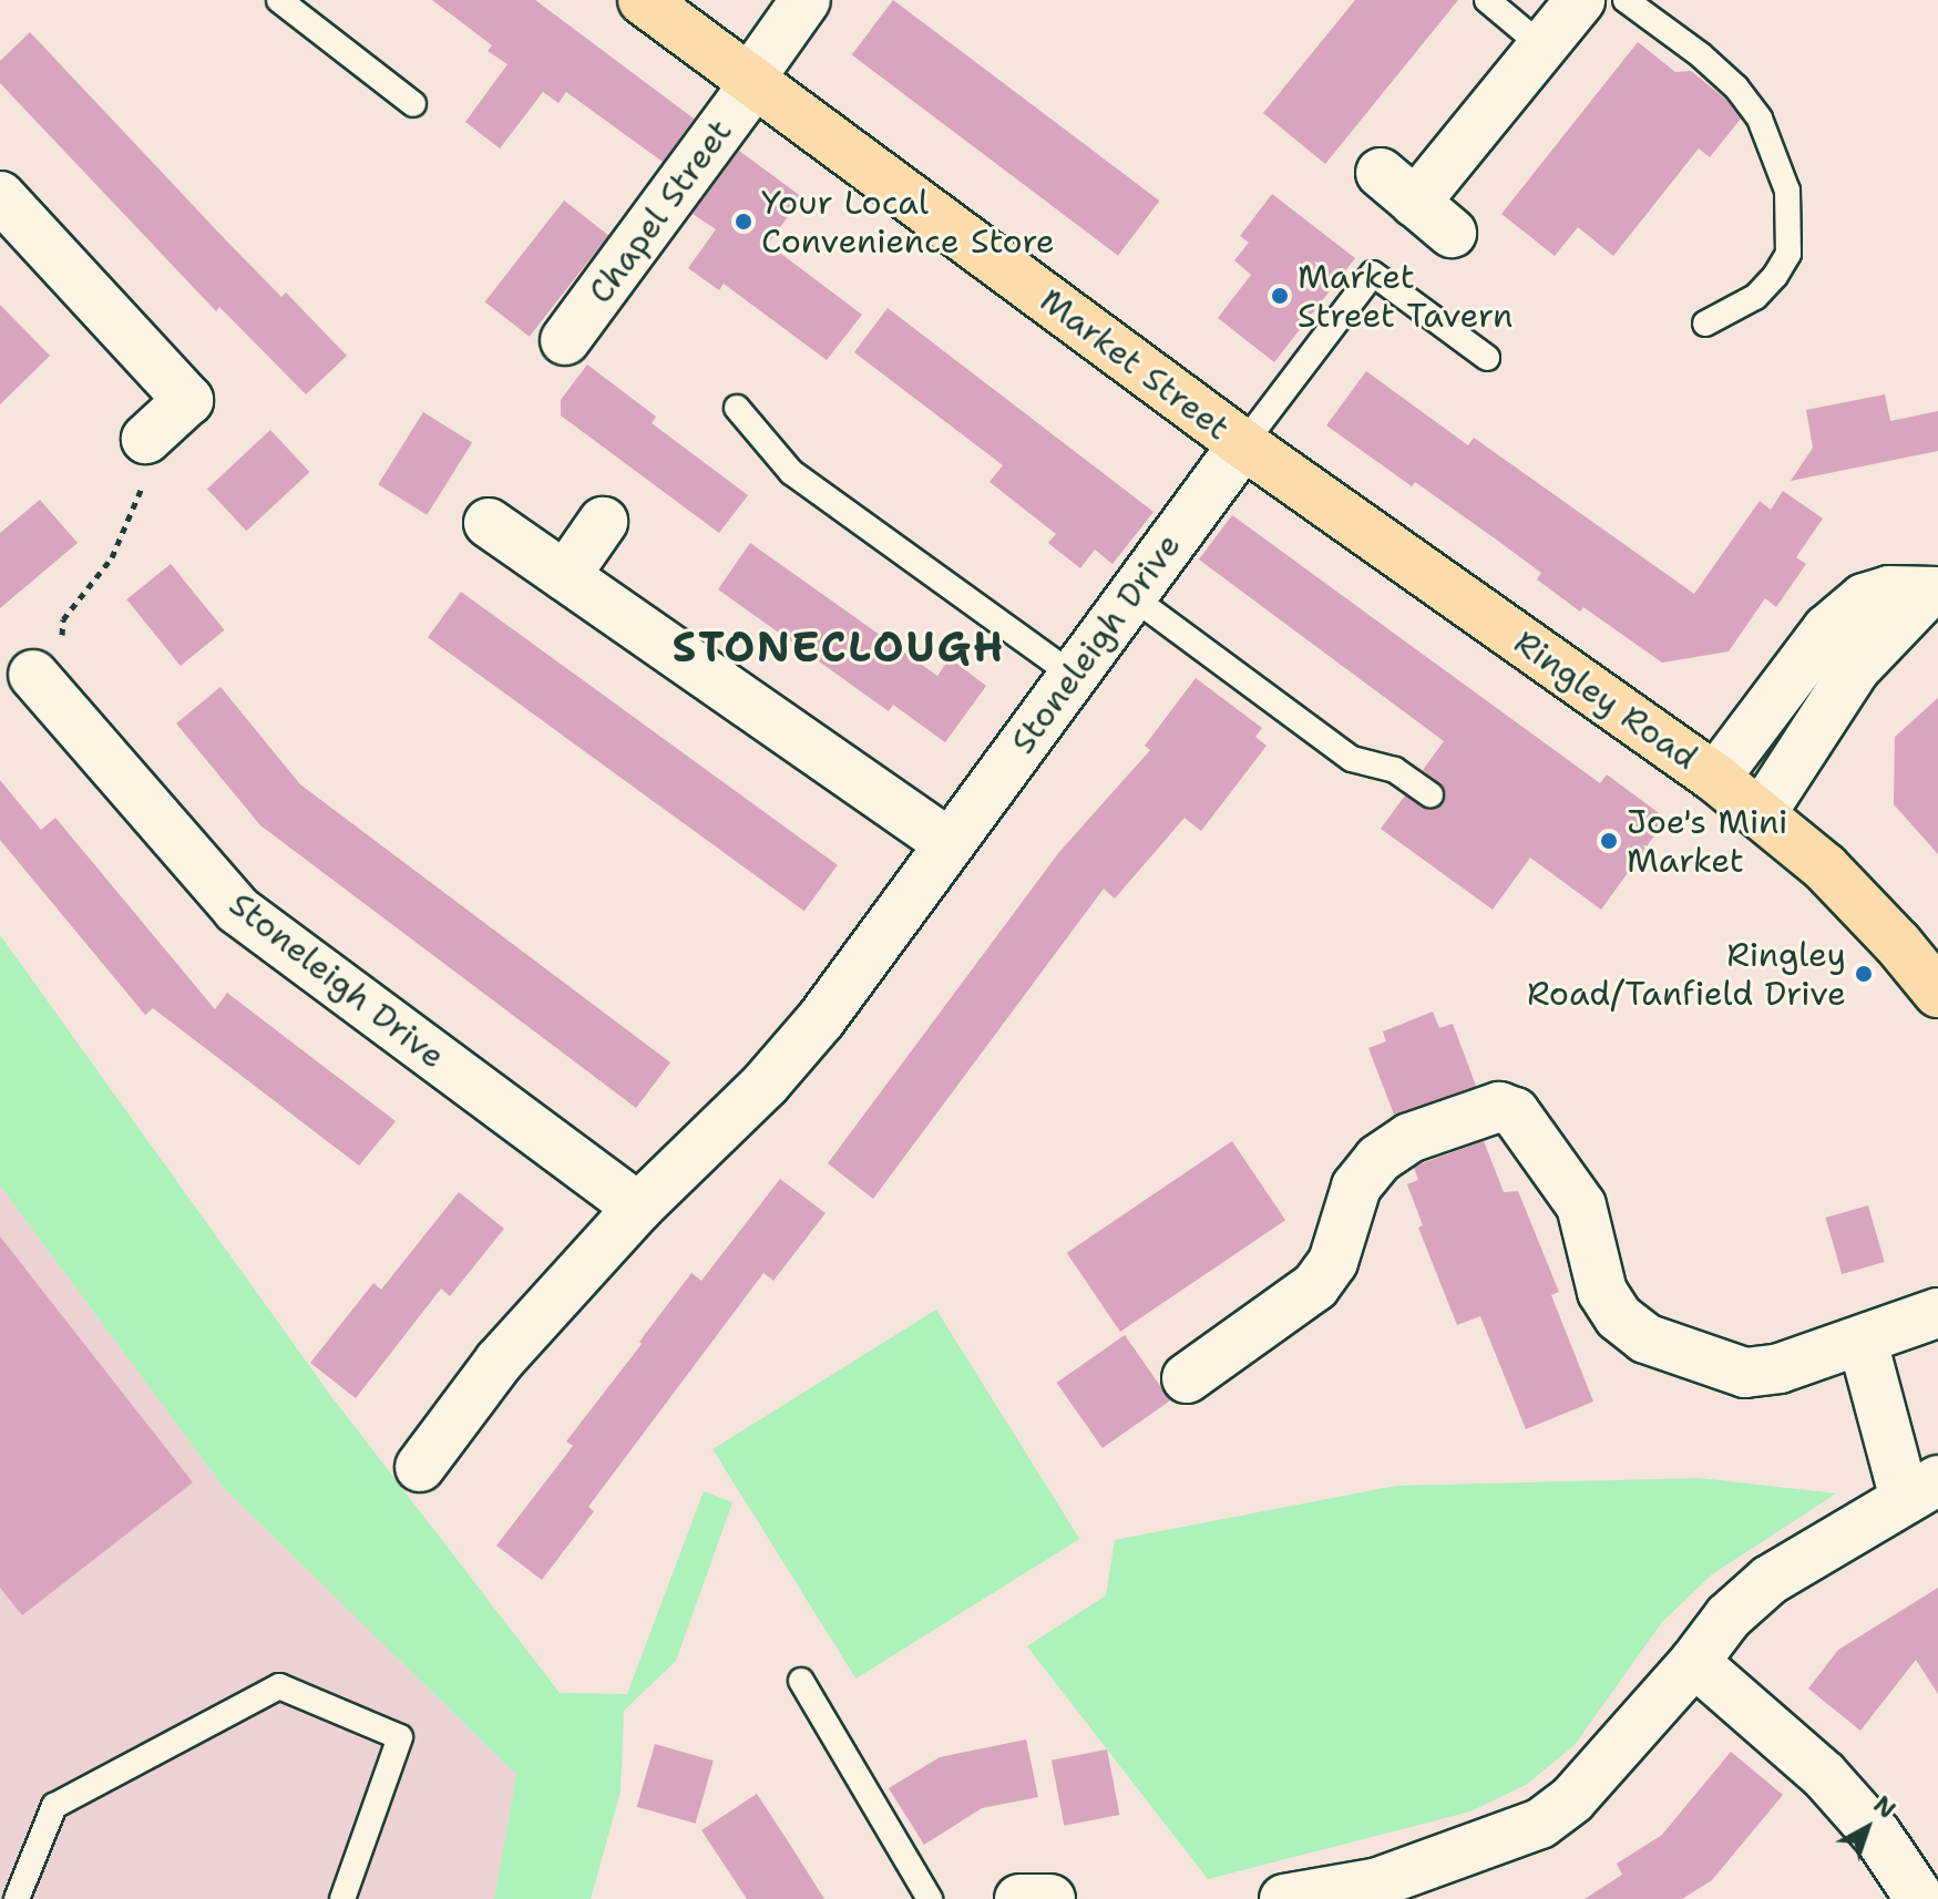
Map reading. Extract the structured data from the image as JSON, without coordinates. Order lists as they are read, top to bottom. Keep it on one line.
{"streets":{"main road":["Market Street","Ringley Road"],"street":["Chapel Street","Stoneleigh Drive"]},"crossings":[["Chapel Street","Market Street"],["Market Street","Stoneleigh Drive"],["Market Street","Ringley Road"],["Stoneleigh Drive","Ringley Road"]],"districts":["STONECLOUGH"],"places":["Your Local Convenience Store","Market Street Tavern","Joe's Mini Market","Ringley Road/Tanfield Drive"],"north":"top right"}
